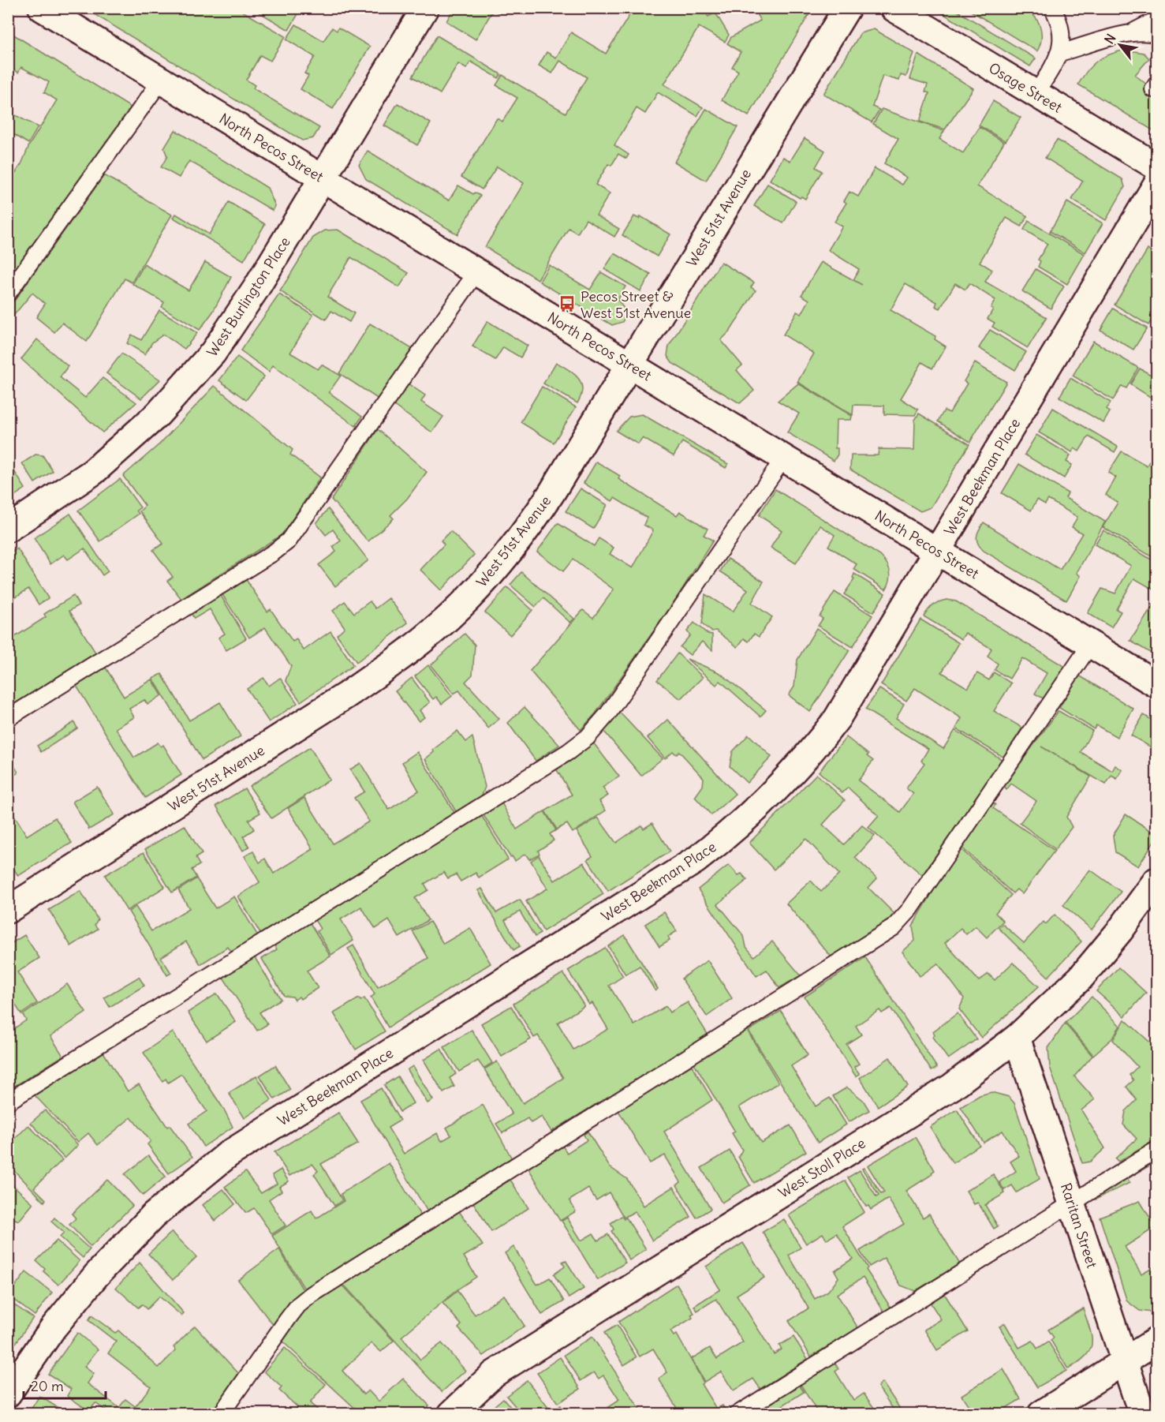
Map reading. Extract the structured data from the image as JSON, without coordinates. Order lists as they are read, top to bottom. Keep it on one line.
{"streets":{"street":["Osage Street","North Pecos Street","West 51st Avenue","West Burlington Place","West Beekman Place","West Stoll Place","Raritan Street"]},"crossings":[["North Pecos Street","West 51st Avenue"],["North Pecos Street","West Burlington Place"],["North Pecos Street","West Beekman Place"],["West Stoll Place","Raritan Street"]],"places":{"bus stop":["Pecos Street & West 51st Avenue"]},"scale_bar":"20 m","north":"top left"}
